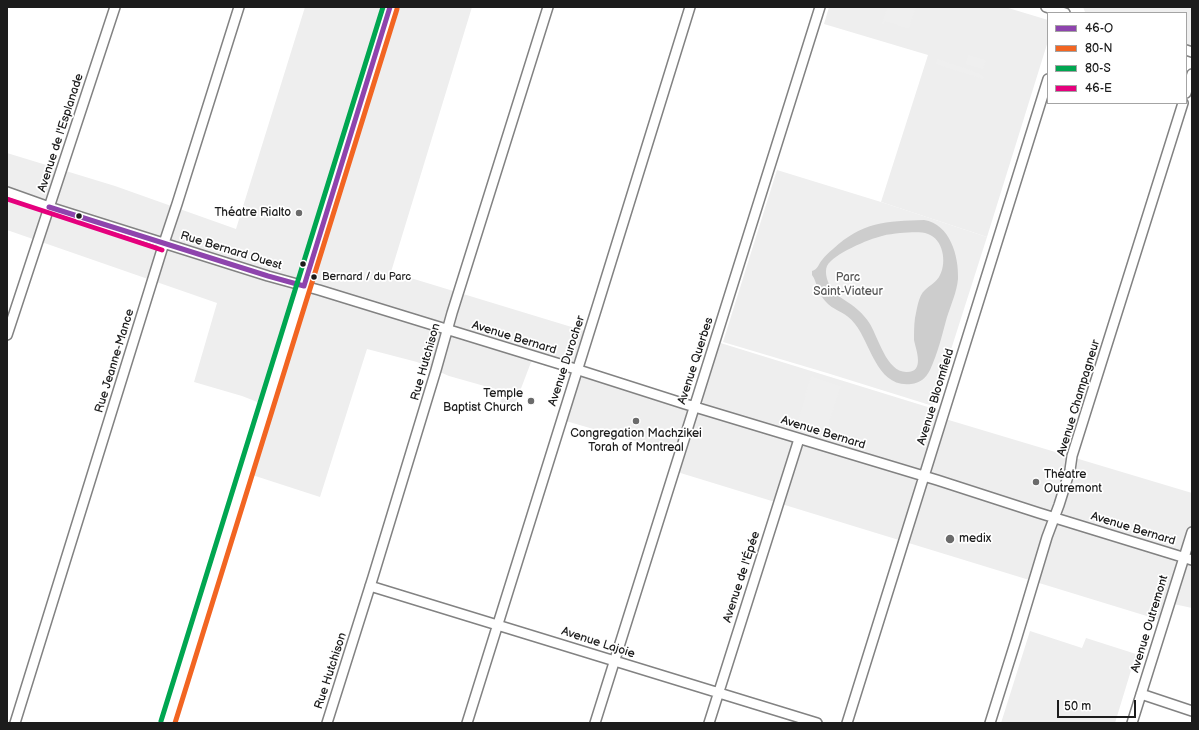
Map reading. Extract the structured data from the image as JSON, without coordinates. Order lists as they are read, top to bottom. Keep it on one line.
{"streets":{"street":["Avenue de l'Esplanade","Rue Bernard Ouest","Avenue Bernard","Rue Jeanne-Mance","Avenue Durocher","Avenue Querbes","Rue Hutchison","Avenue Bloomfield","Avenue Champagneur","Avenue de l'Épée","Avenue Outremont","Avenue Lajoie"]},"crossings":[["Avenue de l'Esplanade","Rue Bernard Ouest"],["Rue Bernard Ouest","Avenue Bernard"],["Rue Bernard Ouest","Rue Jeanne-Mance"],["Rue Bernard Ouest","Rue Hutchison"],["Avenue Bernard","Avenue Durocher"],["Avenue Bernard","Avenue Querbes"],["Avenue Bernard","Rue Hutchison"],["Avenue Bernard","Avenue Bloomfield"],["Avenue Bernard","Avenue Champagneur"],["Avenue Bernard","Avenue de l'Épée"],["Avenue Bernard","Avenue Outremont"],["Avenue Durocher","Avenue Lajoie"],["Avenue Querbes","Avenue Lajoie"],["Rue Hutchison","Avenue Lajoie"],["Avenue de l'Épée","Avenue Lajoie"]],"parks":["Parc Saint-Viateur"],"places":["Théatre Rialto","Bernard / du Parc","Temple Baptist Church","Congregation Machzikei Torah of Montreal","Théatre Outremont","medix"],"lines":["transit line 46-O","transit line 80-S","transit line 80-N","transit line 46-E"],"legend":["46-O","80-N","80-S","46-E"],"scale_bar":"50 m"}
